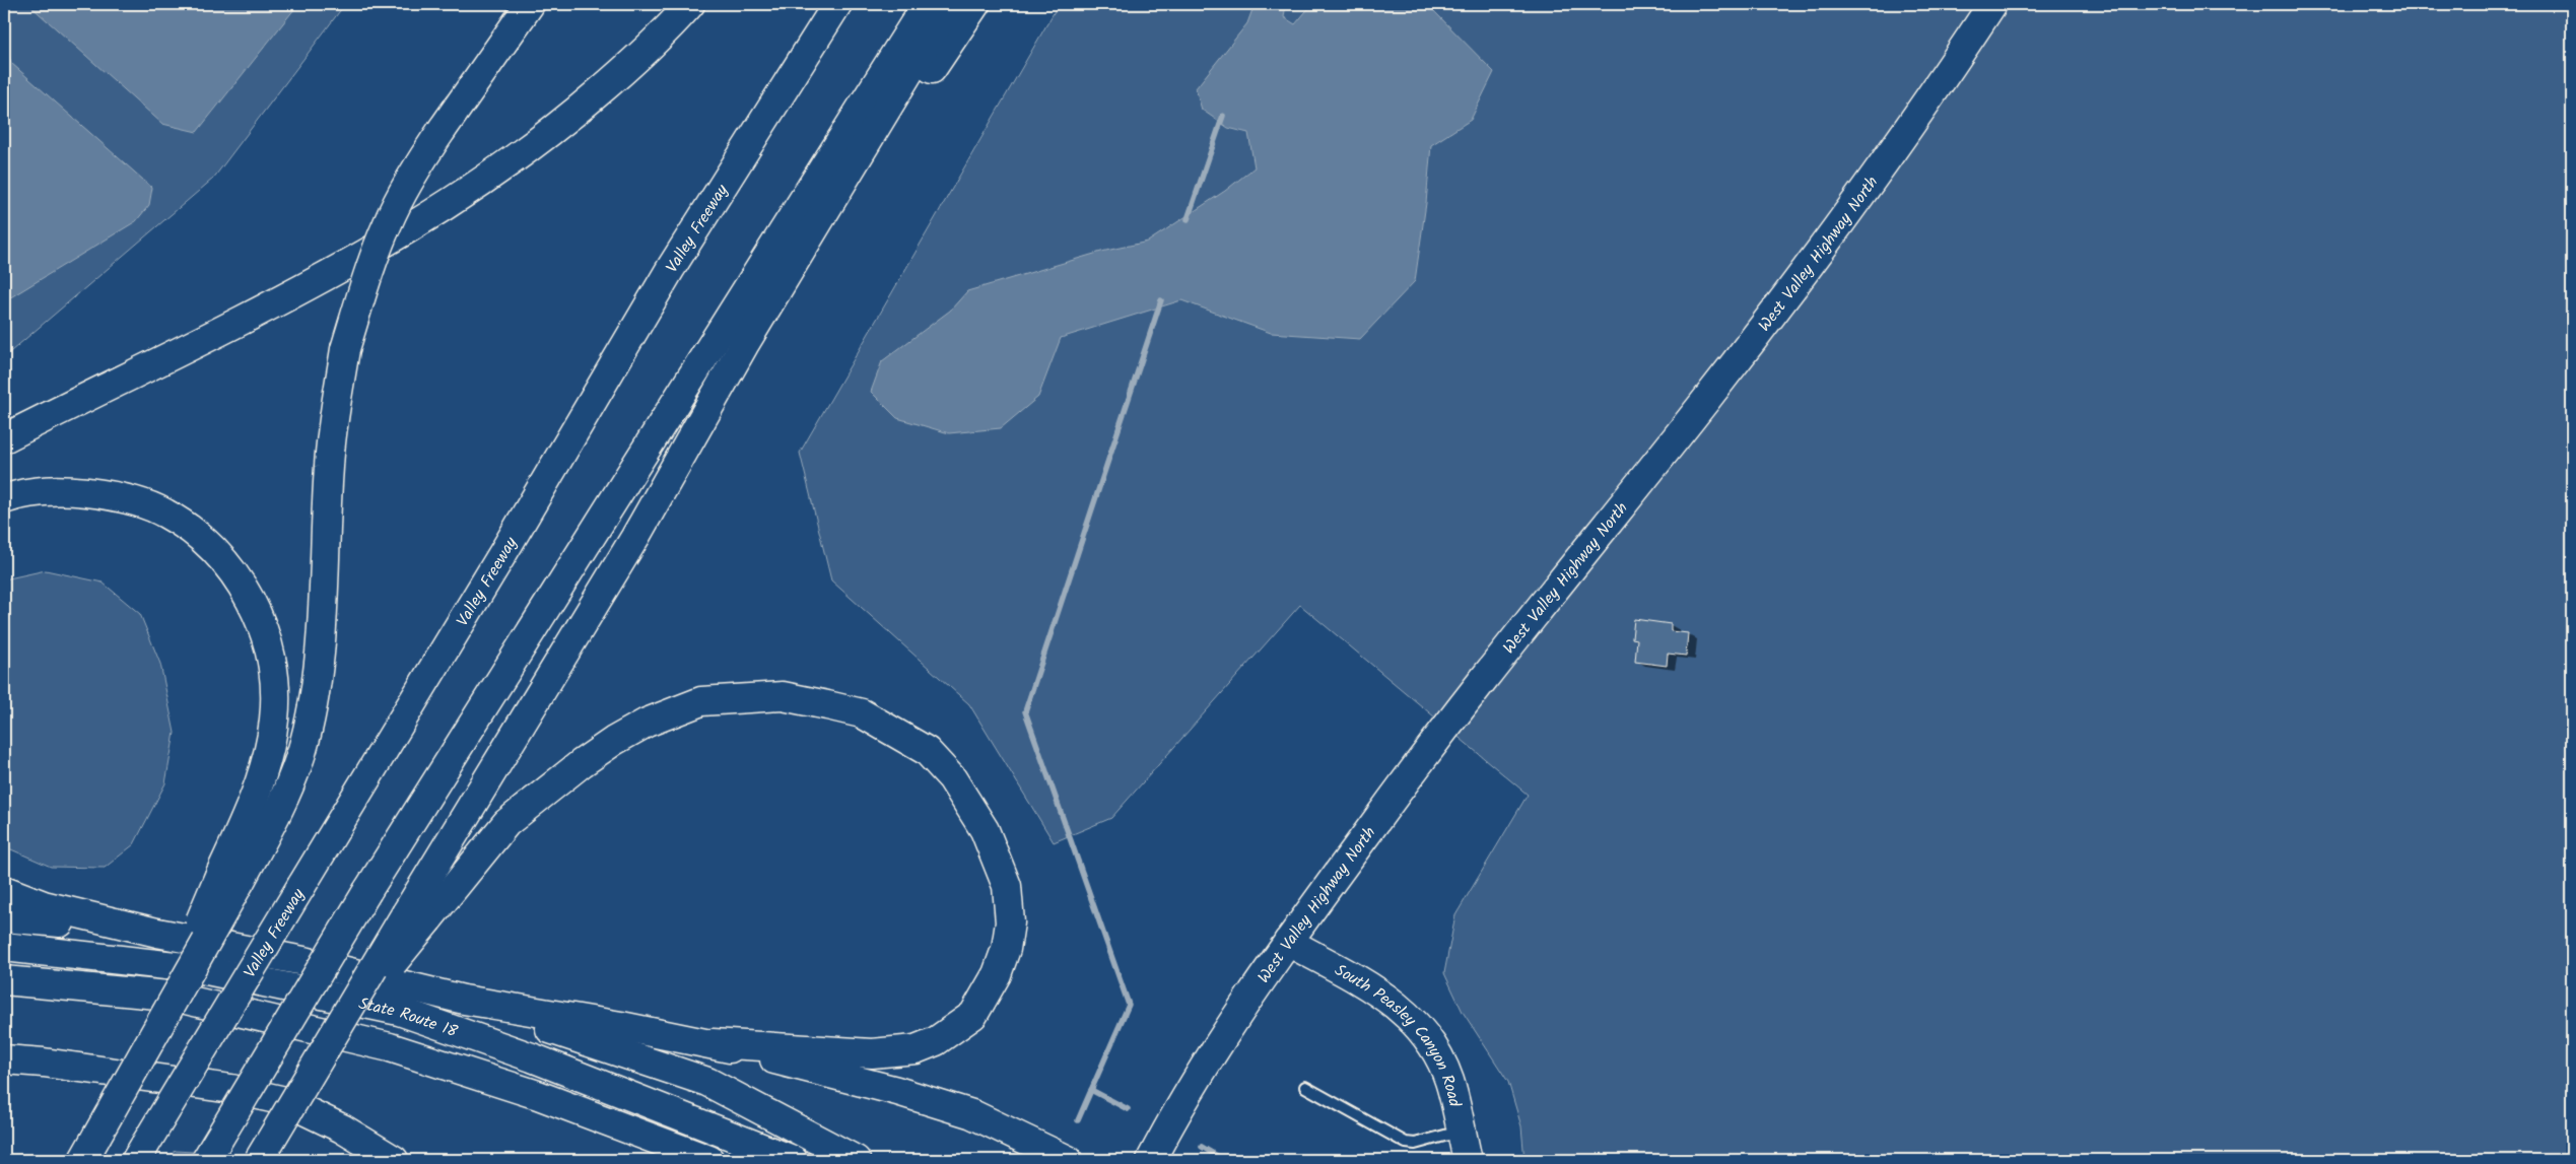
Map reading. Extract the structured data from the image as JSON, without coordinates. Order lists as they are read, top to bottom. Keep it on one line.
{"streets":{"main road":["Valley Freeway","West Valley Highway North","State Route 18","South Peasley Canyon Road"]},"crossings":[["West Valley Highway North","South Peasley Canyon Road"]]}
